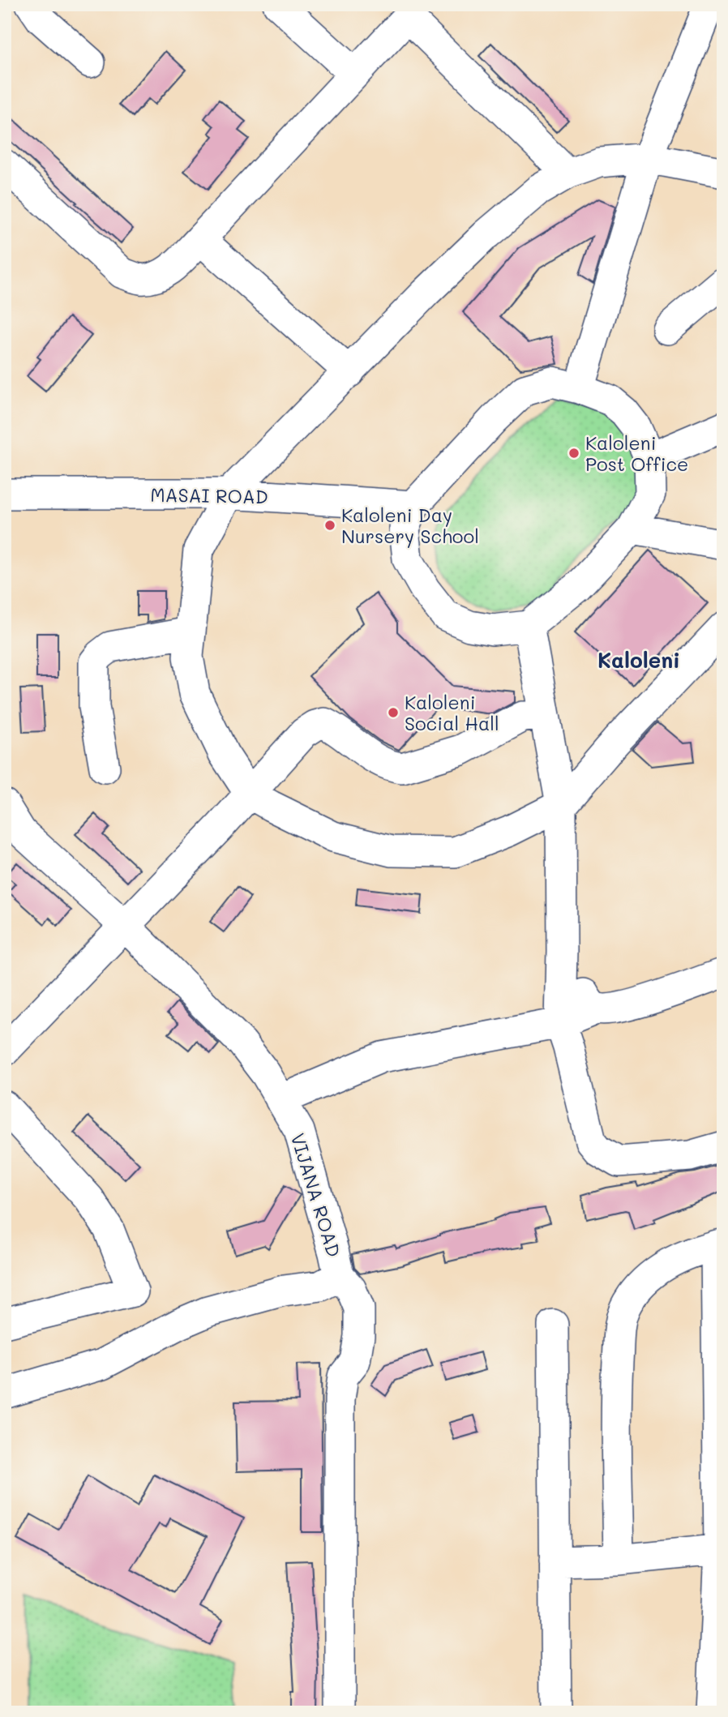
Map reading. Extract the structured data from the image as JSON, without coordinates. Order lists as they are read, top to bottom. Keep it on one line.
{"streets":{"street":["MASAI ROAD","VIJANA ROAD"]},"districts":["Kaloleni"],"places":["Kaloleni Post Office","Kaloleni Day Nursery School","Kaloleni Social Hall"]}
